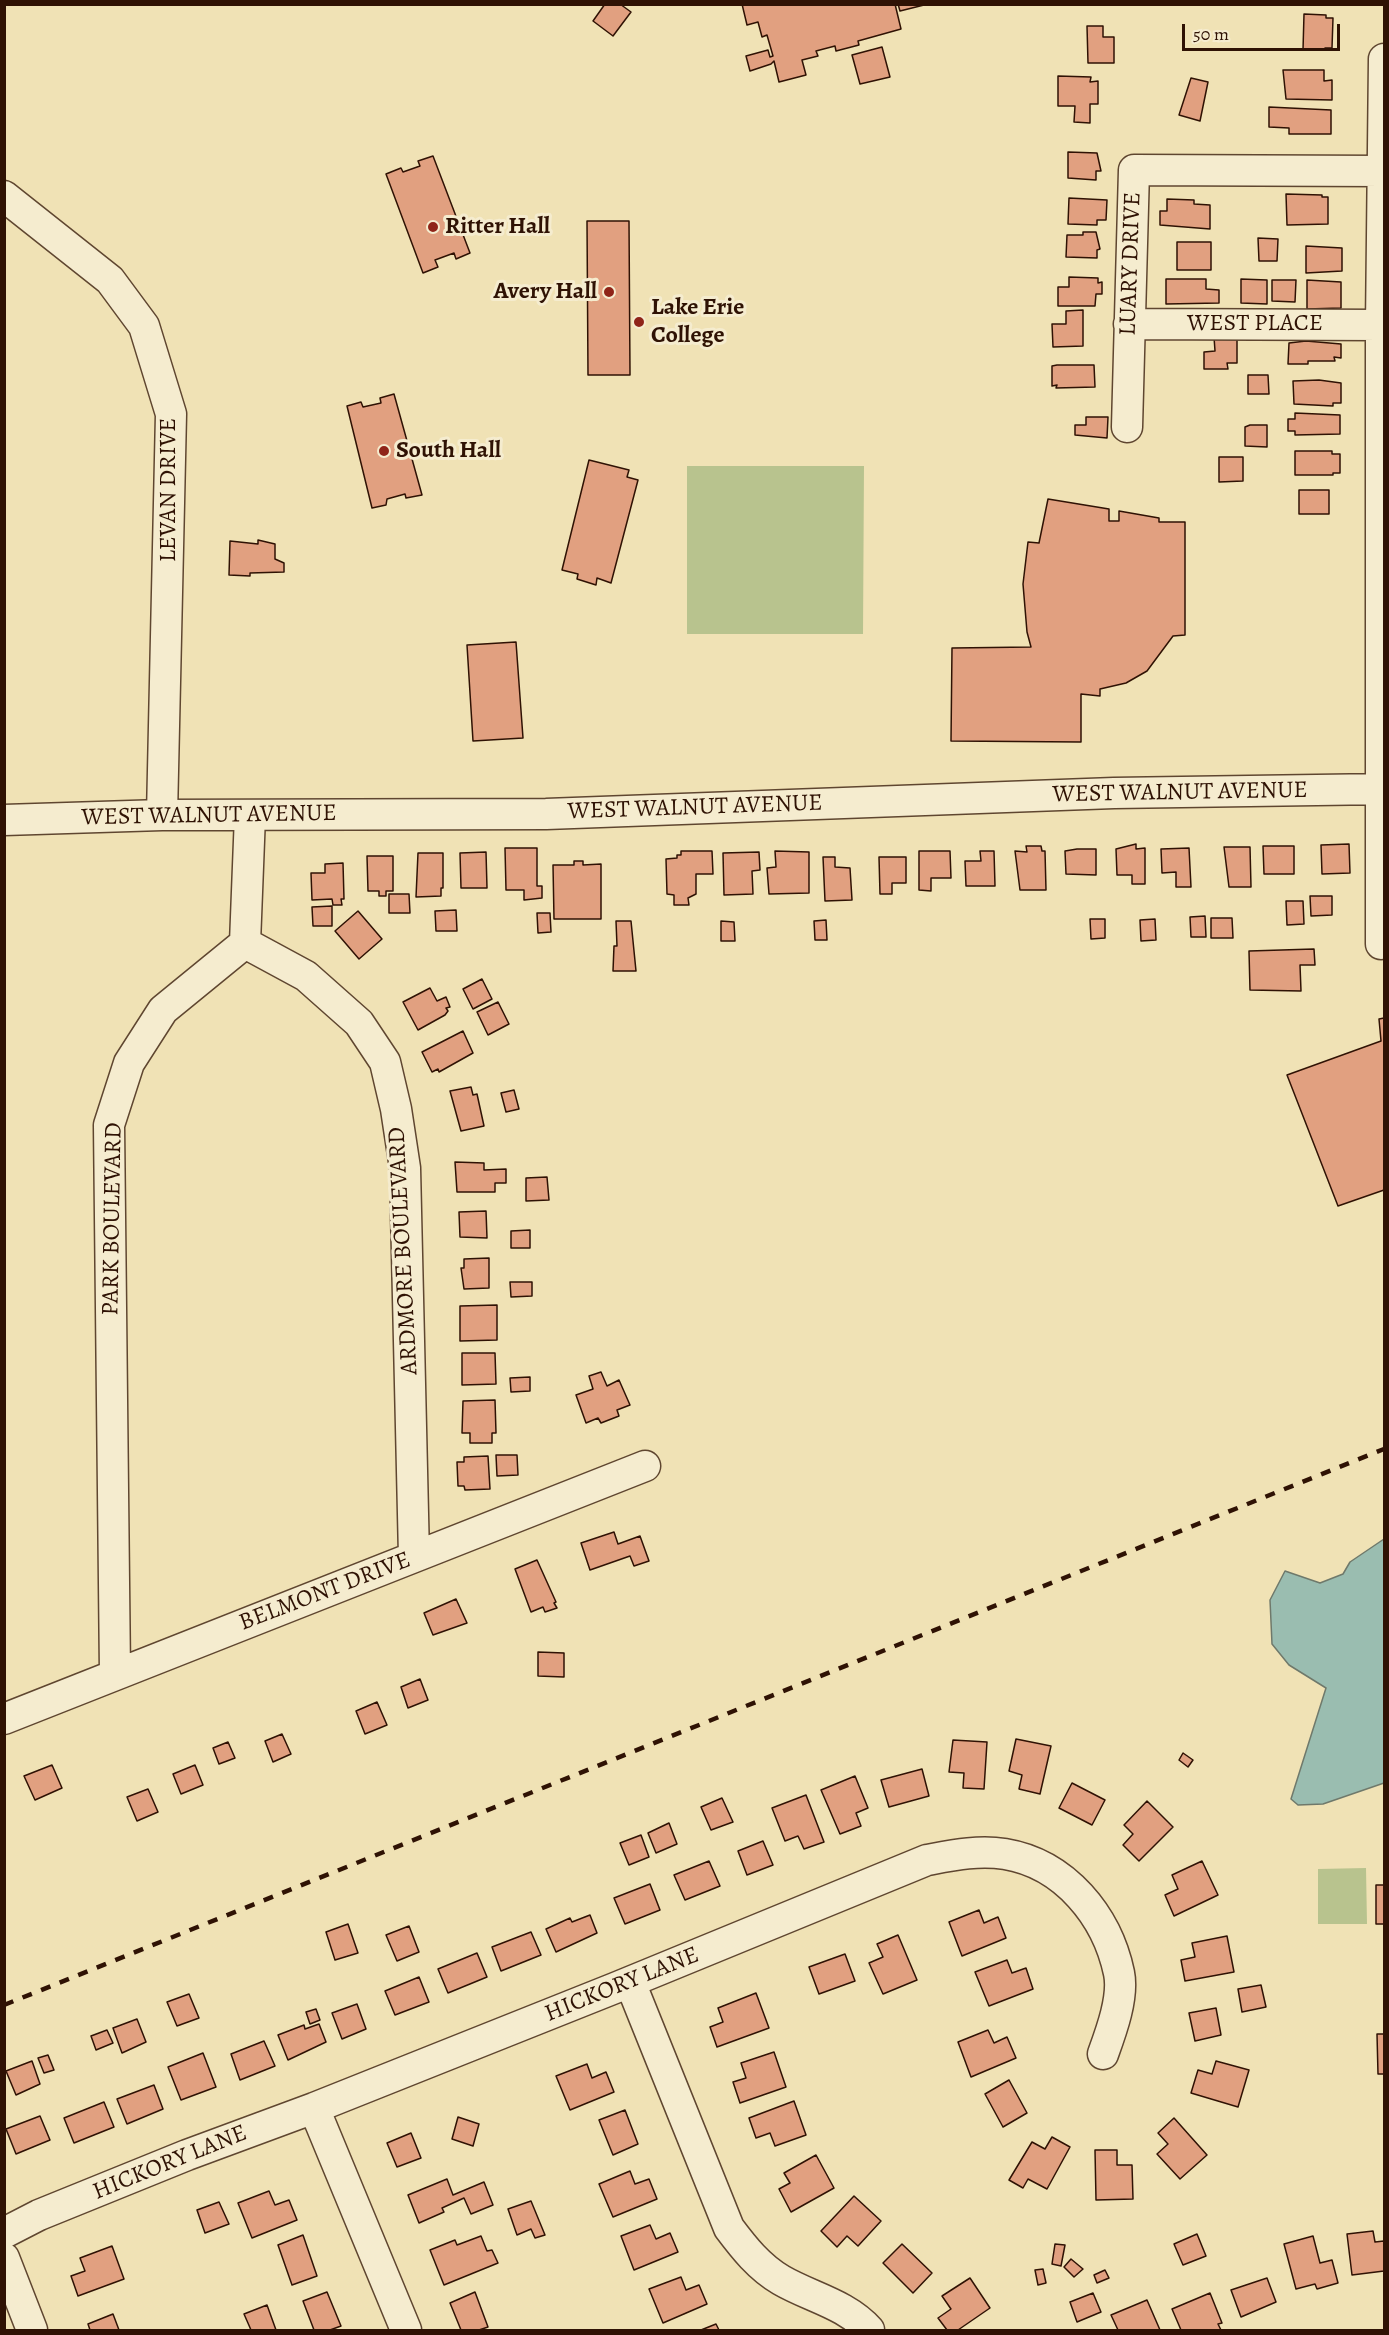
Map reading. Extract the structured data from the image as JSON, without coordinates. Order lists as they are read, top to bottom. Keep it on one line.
{"streets":{"street":["LUARY DRIVE","WEST PLACE","LEVAN DRIVE","WEST WALNUT AVENUE","PARK BOULEVARD","ARDMORE BOULEVARD","BELMONT DRIVE","HICKORY LANE"]},"crossings":[["LUARY DRIVE","WEST PLACE"],["LEVAN DRIVE","WEST WALNUT AVENUE"],["PARK BOULEVARD","ARDMORE BOULEVARD"],["PARK BOULEVARD","BELMONT DRIVE"],["ARDMORE BOULEVARD","BELMONT DRIVE"]],"places":["Ritter Hall","Avery Hall","Lake Erie College","South Hall"],"scale_bar":"50 m"}
